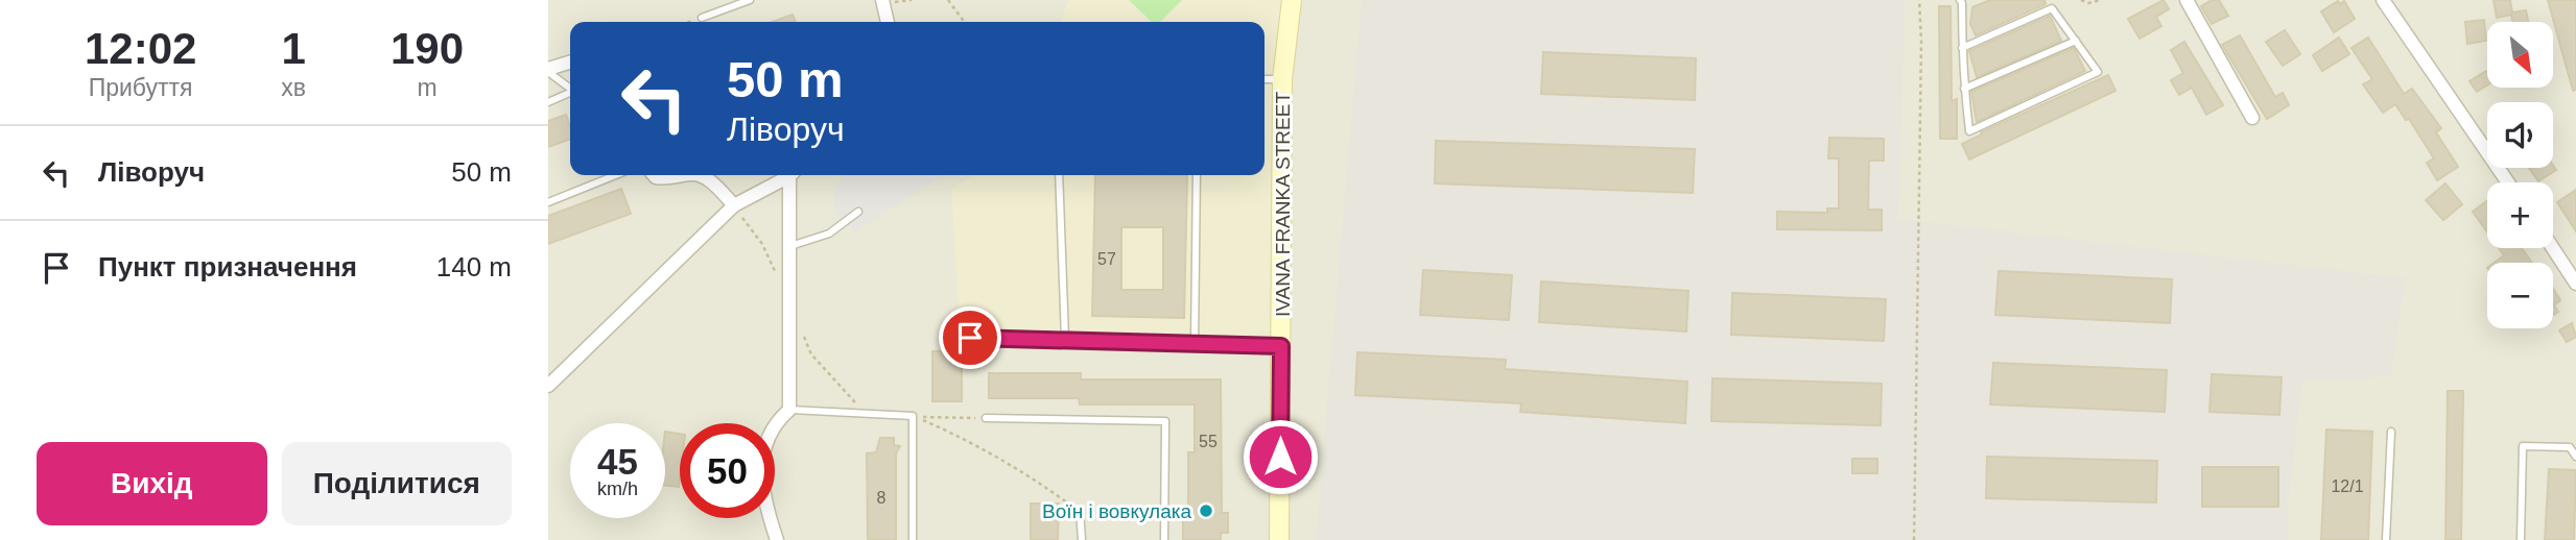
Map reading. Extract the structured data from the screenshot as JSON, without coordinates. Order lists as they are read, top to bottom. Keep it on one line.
{"streets":{"main road":["IVANA FRANKA STREET"]},"places":["Воїн і вовкулака"],"house_numbers":["57","55","12/1","8"],"north":"bottom right","page":{"eta":["12:02","Прибуття","1","хв","190","m"],"map_buttons":["+","−"],"turn":["50 m","Ліворуч"],"list":[{"name":"Ліворуч","value":"50 m"},{"name":"Пункт призначення","value":"140 m"}],"speed":"45 km/h","limit":"50","buttons":["Вихід","Поділитися"]}}
